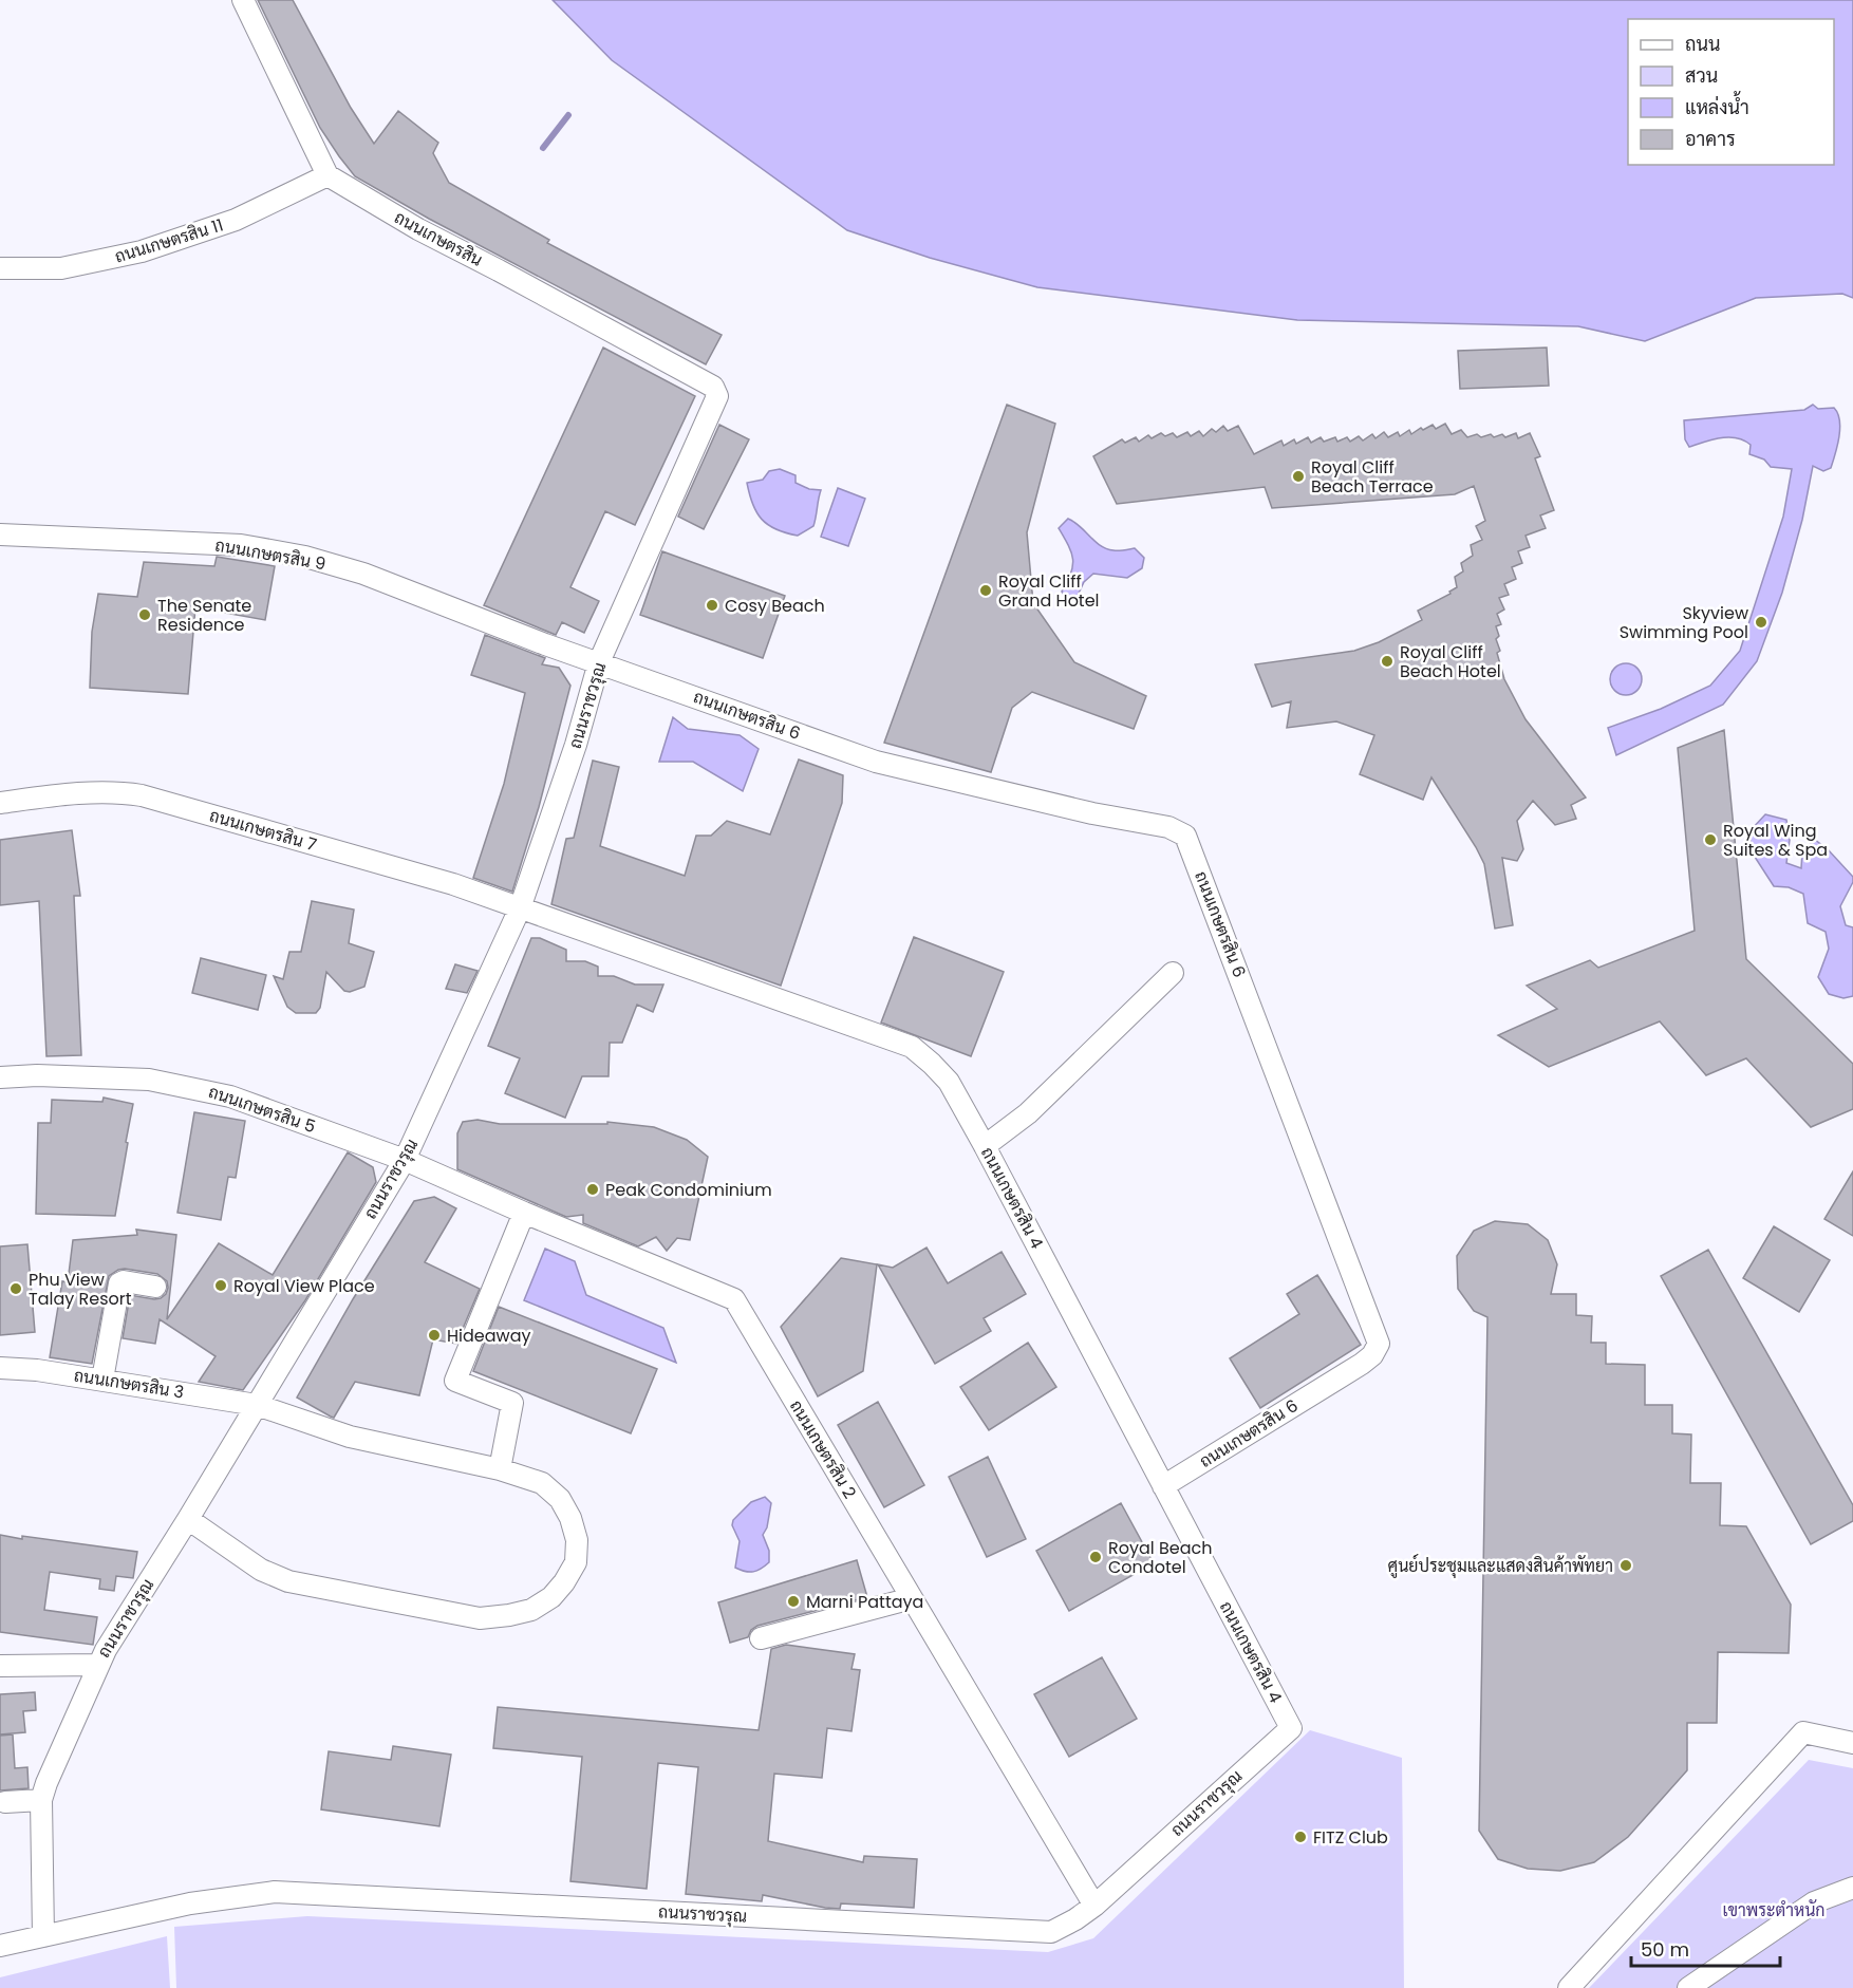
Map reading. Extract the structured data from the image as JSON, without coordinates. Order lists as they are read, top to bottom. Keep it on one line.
{"streets":{"street":["ถนนเกษตรสิน","ถนนเกษตรสิน 11","ถนนเกษตรสิน 9","ถนนราชวรุณ","ถนนเกษตรสิน 6","ถนนเกษตรสิน 7","ถนนเกษตรสิน 5","ถนนเกษตรสิน 4","ถนนเกษตรสิน 3","ถนนเกษตรสิน 2"]},"crossings":[["ถนนเกษตรสิน","ถนนเกษตรสิน 11"],["ถนนเกษตรสิน","ถนนราชวรุณ"],["ถนนเกษตรสิน 9","ถนนราชวรุณ"],["ถนนเกษตรสิน 9","ถนนเกษตรสิน 6"],["ถนนราชวรุณ","ถนนเกษตรสิน 6"],["ถนนราชวรุณ","ถนนเกษตรสิน 7"],["ถนนราชวรุณ","ถนนเกษตรสิน 5"],["ถนนราชวรุณ","ถนนเกษตรสิน 4"],["ถนนราชวรุณ","ถนนเกษตรสิน 3"],["ถนนราชวรุณ","ถนนเกษตรสิน 2"],["ถนนเกษตรสิน 6","ถนนเกษตรสิน 4"],["ถนนเกษตรสิน 7","ถนนเกษตรสิน 4"],["ถนนเกษตรสิน 5","ถนนเกษตรสิน 2"]],"parks":["เขาพระตำหนัก"],"places":["Royal Cliff Beach Terrace","Royal Cliff Grand Hotel","Cosy Beach","The Senate Residence","Skyview Swimming Pool","Royal Cliff Beach Hotel","Royal Wing Suites & Spa","Peak Condominium","Royal View Place","Phu View Talay Resort","Hideaway","Royal Beach Condotel","ศูนย์ประชุมและแสดงสินค้าพัทยา","Marni Pattaya","FITZ Club"],"legend":["ถนน","สวน","แหล่งน้ำ","อาคาร"],"scale_bar":"50 m"}
